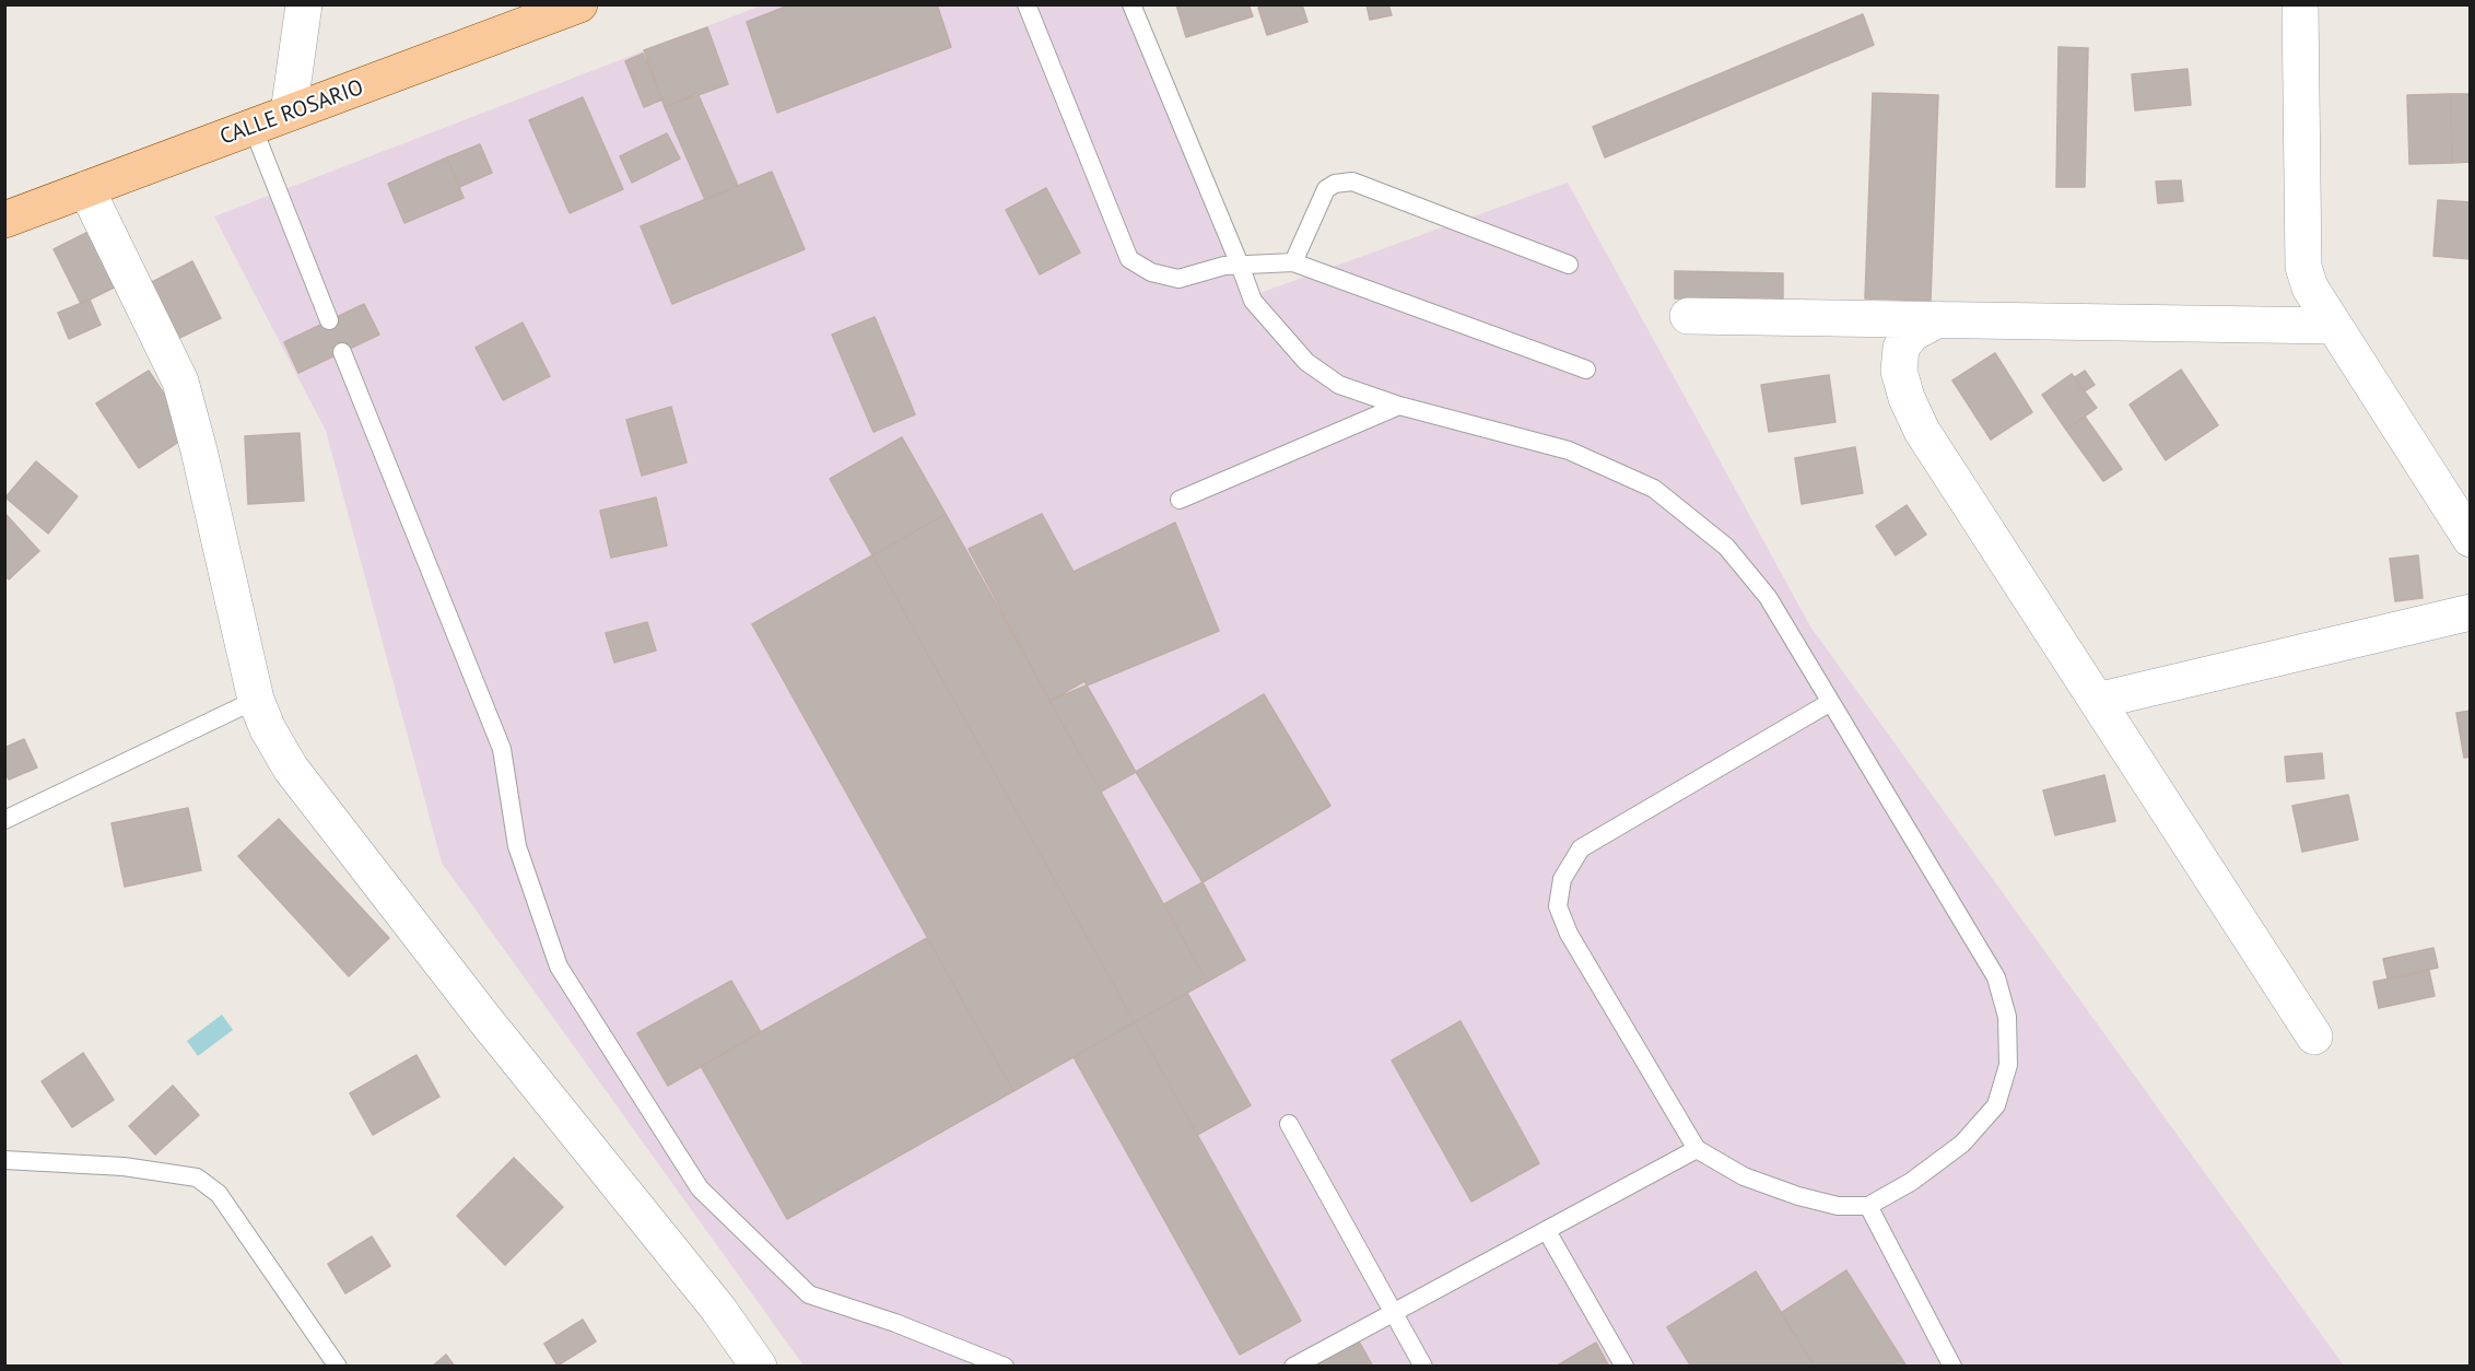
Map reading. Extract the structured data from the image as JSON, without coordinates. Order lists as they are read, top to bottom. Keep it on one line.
{"streets":{"main road":["CALLE ROSARIO"]}}
